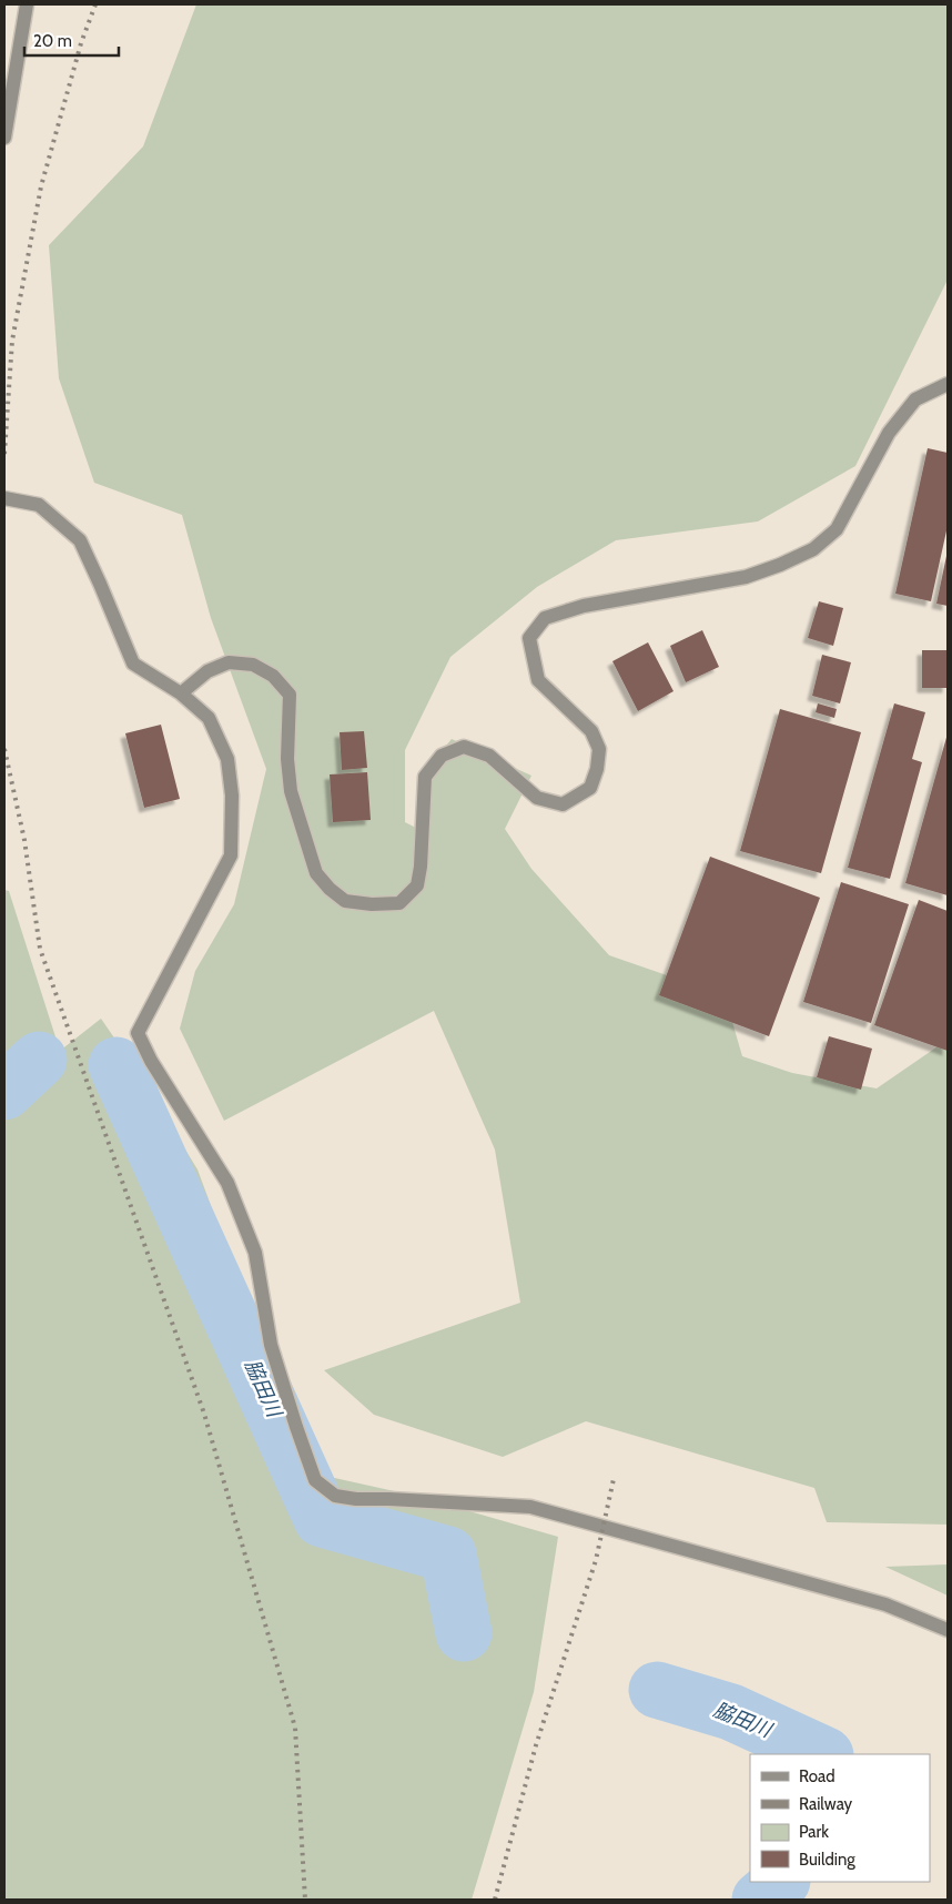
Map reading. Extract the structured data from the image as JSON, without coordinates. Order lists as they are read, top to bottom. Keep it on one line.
{"water":["脇田川"],"legend":["Road","Railway","Park","Building"],"scale_bar":"20 m"}
